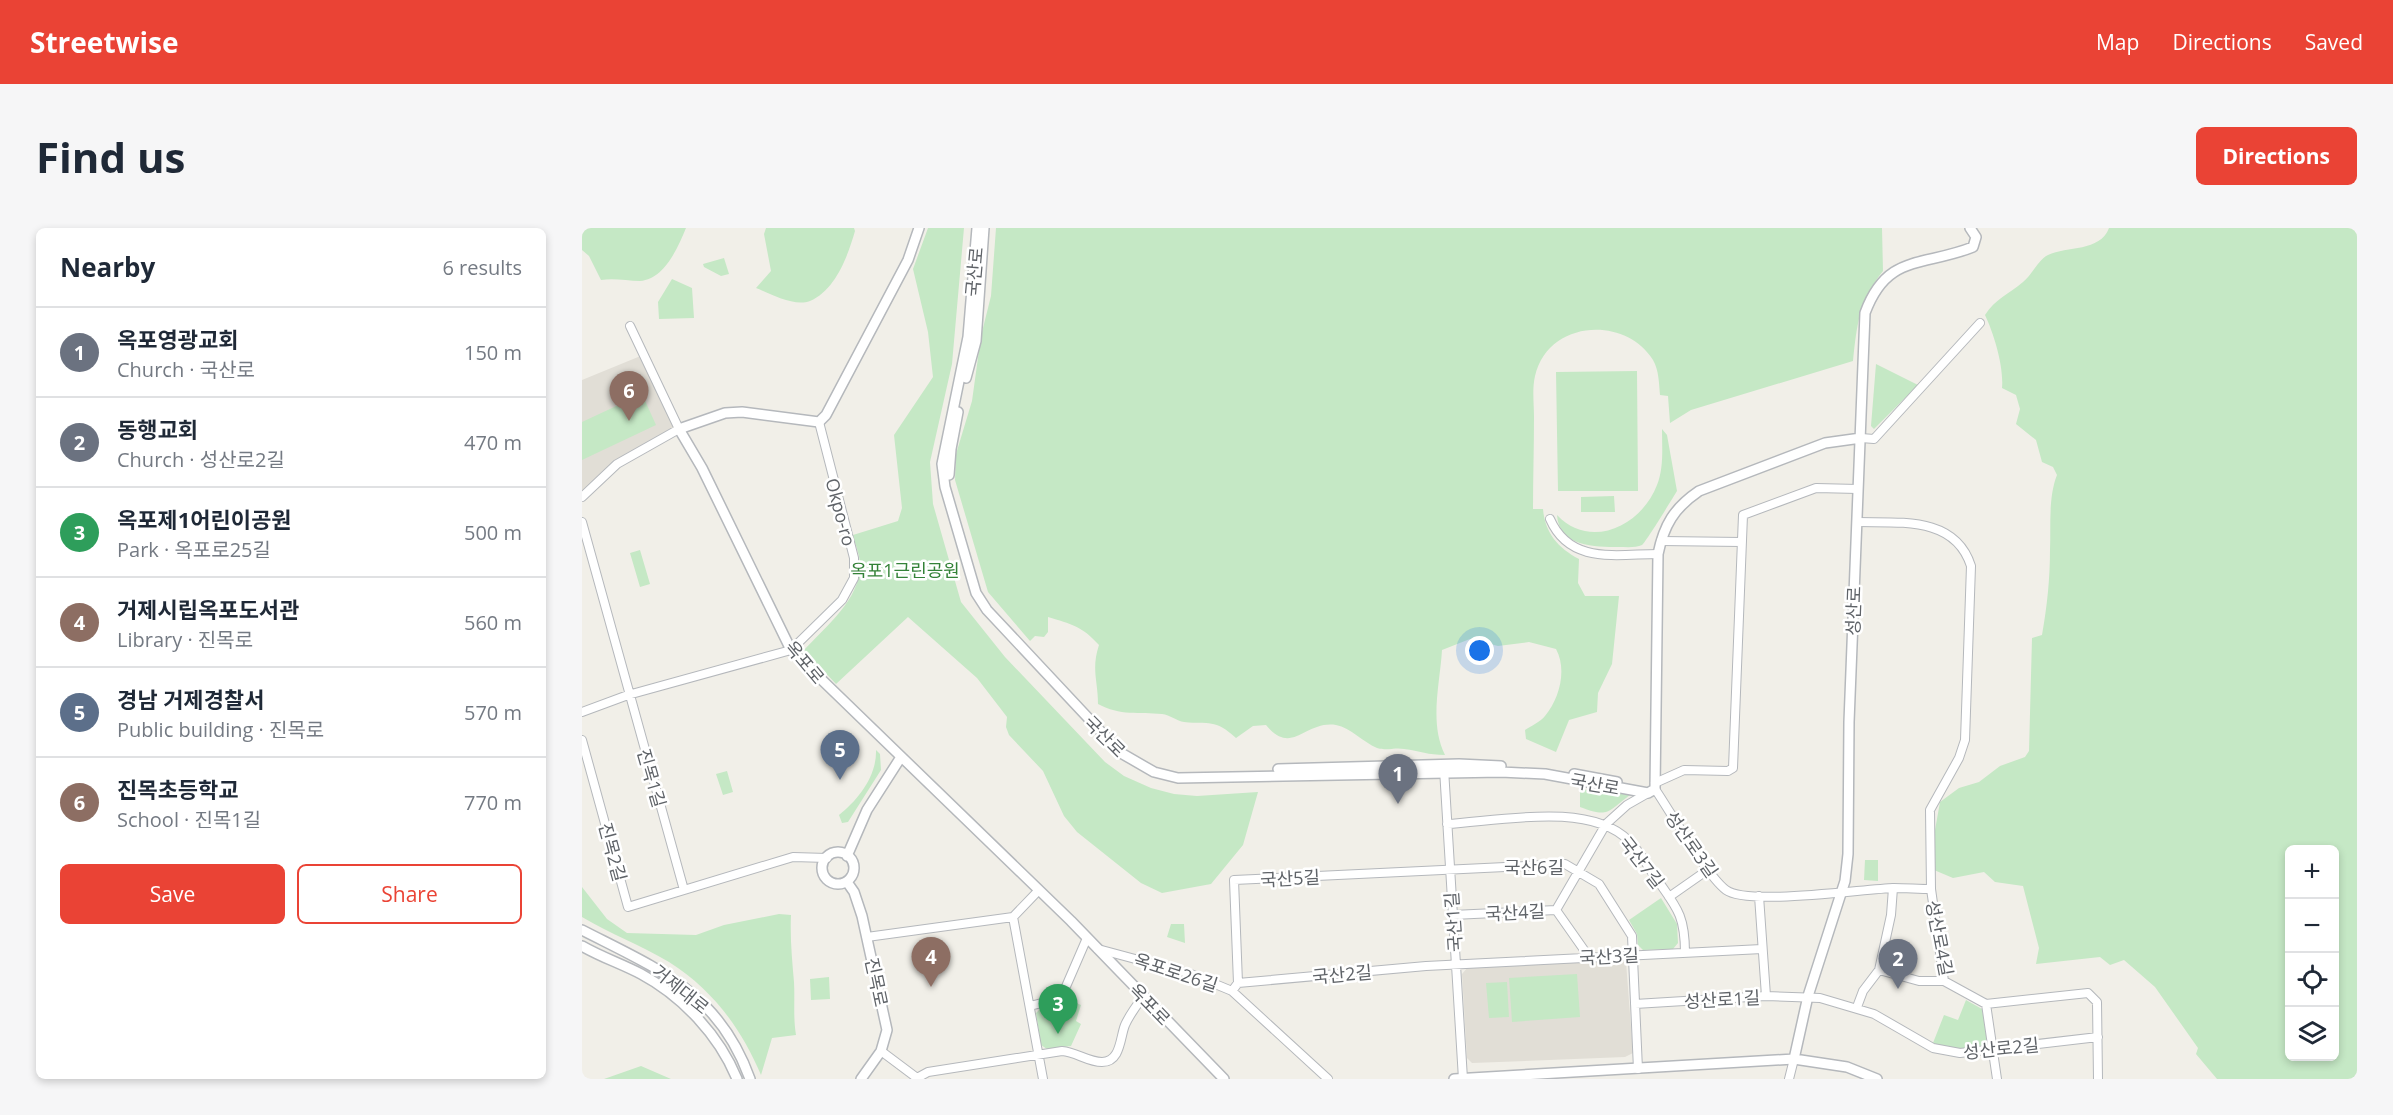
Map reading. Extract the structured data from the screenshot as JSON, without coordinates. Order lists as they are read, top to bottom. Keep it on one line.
{"streets":{"street":["국산로","Okpo-ro","성산로","옥포로","진목1길","성산로3길","진목2길","국산7길","국산6길","국산5길","국산4길","국산1길","성산로4길","국산3길","옥포로26길","국산2길","진목로","거제대로","성산로1길","성산로2길"]},"crossings":[["국산로","성산로3길"],["국산로","국산1길"],["Okpo-ro","옥포로"],["성산로","성산로3길"],["성산로","성산로4길"],["성산로","성산로1길"],["성산로","성산로2길"],["옥포로","옥포로26길"],["진목1길","진목2길"],["성산로3길","성산로4길"],["국산7길","국산1길"],["국산7길","국산3길"],["국산6길","국산5길"],["국산6길","국산1길"],["국산6길","국산3길"],["국산6길","성산로1길"],["국산5길","국산1길"],["국산5길","국산2길"],["국산4길","국산1길"],["국산4길","국산3길"],["국산1길","국산3길"],["국산1길","국산2길"],["국산3길","국산2길"],["성산로1길","성산로2길"]],"parks":["옥포1근린공원"],"page":{"header":"Streetwise","nav":["Map","Directions","Saved"],"buttons":["Directions",["Save","Share"]],"title":"Find us","heading":["Nearby","6 results"],"list":[{"mark":"1","name":"옥포영광교회","note":"Church · 국산로","value":"150 m"},{"mark":"2","name":"동행교회","note":"Church · 성산로2길","value":"470 m"},{"mark":"3","name":"옥포제1어린이공원","note":"Park · 옥포로25길","value":"500 m"},{"mark":"4","name":"거제시립옥포도서관","note":"Library · 진목로","value":"560 m"},{"mark":"5","name":"경남 거제경찰서","note":"Public building · 진목로","value":"570 m"},{"mark":"6","name":"진목초등학교","note":"School · 진목1길","value":"770 m"}],"pins":["6","5","1","4","2","3"],"map_buttons":["+","−"]}}
